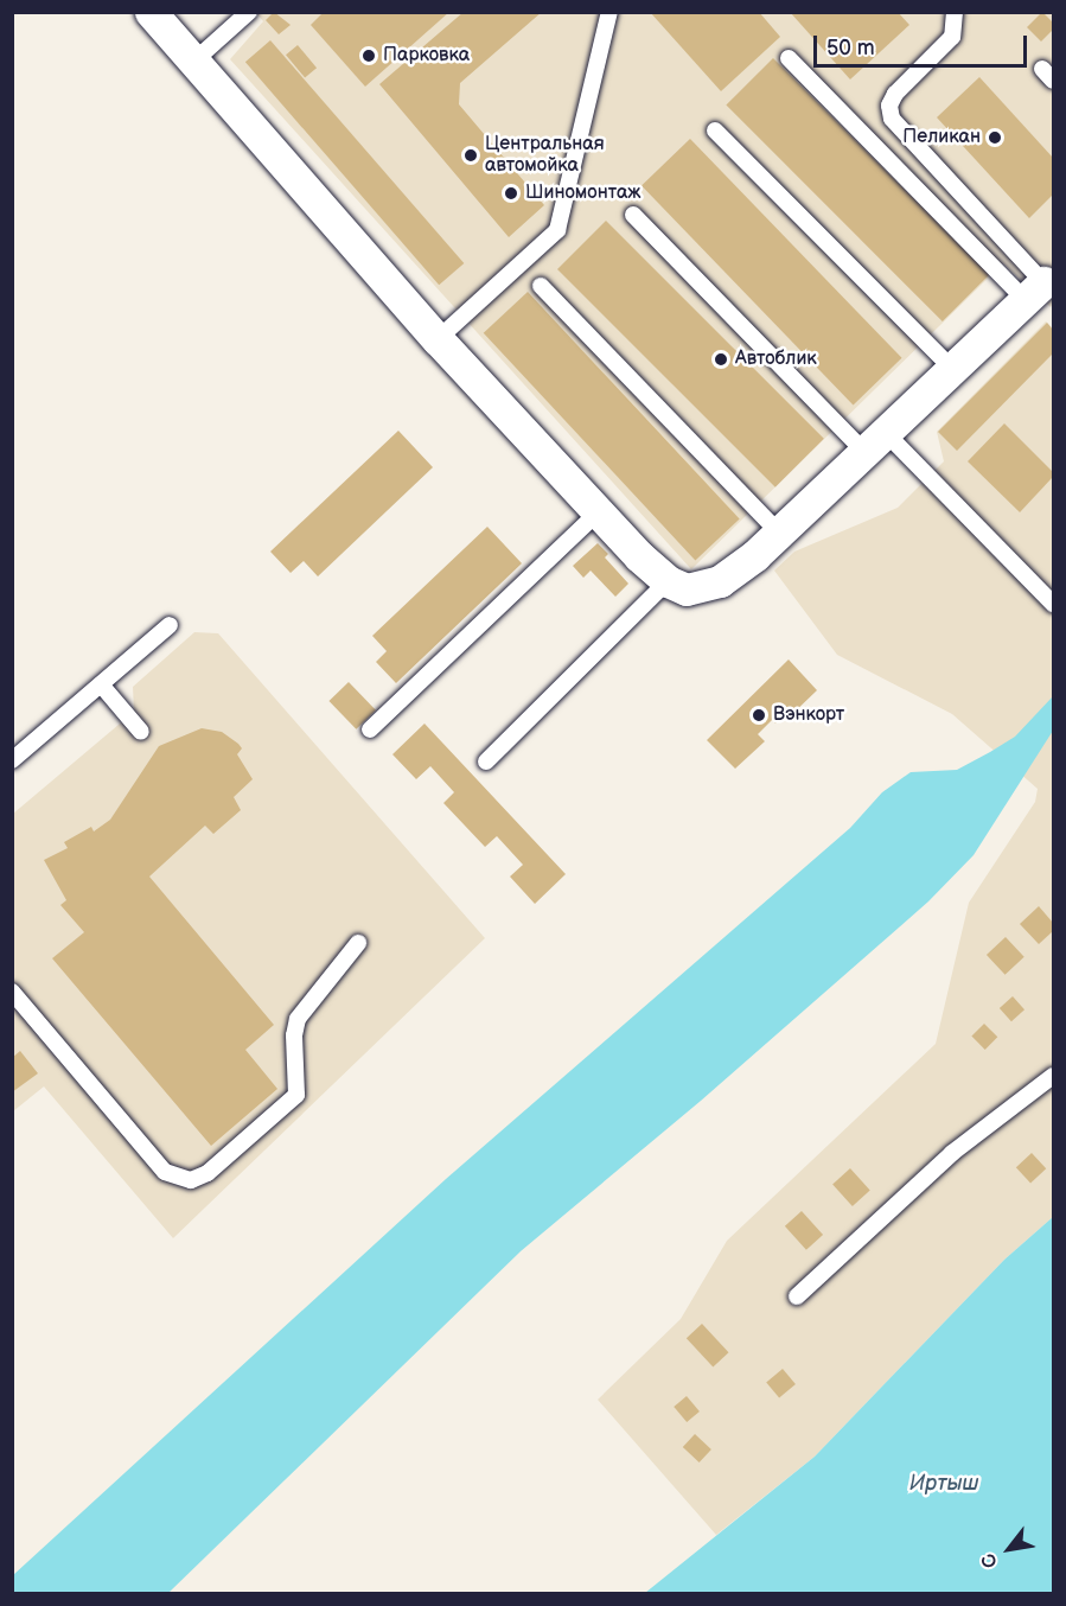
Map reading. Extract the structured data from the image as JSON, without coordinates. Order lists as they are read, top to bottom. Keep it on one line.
{"water":["Иртыш"],"places":["Парковка","Пеликан","Центральная автомойка","Шиномонтаж","Автоблик","Вэнкорт"],"scale_bar":"50 m","north":"bottom left"}
